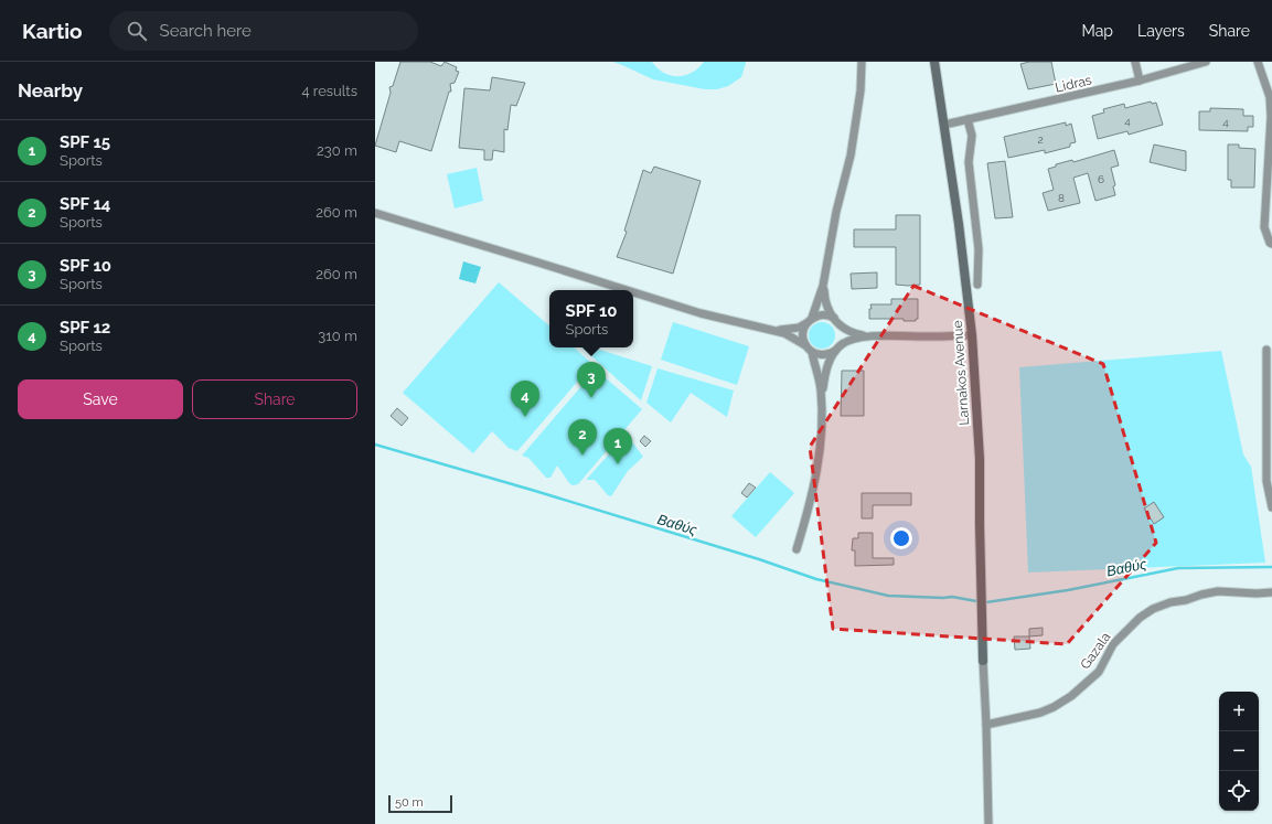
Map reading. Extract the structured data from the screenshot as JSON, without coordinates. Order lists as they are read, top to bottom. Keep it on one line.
{"streets":{"main road":["Larnakos Avenue"],"street":["Lidras","Gazala"]},"crossings":[["Lidras","Larnakos Avenue"],["Larnakos Avenue","Gazala"]],"water":["Βαθύς"],"house_numbers":["4","4","2","6","8"],"scale_bar":"50 m","page":{"header":"Kartio","search":"Search here","nav":["Map","Layers","Share"],"heading":["Nearby","4 results"],"list":[{"mark":"1","name":"SPF 15","note":"Sports","value":"230 m"},{"mark":"2","name":"SPF 14","note":"Sports","value":"260 m"},{"mark":"3","name":"SPF 10","note":"Sports","value":"260 m"},{"mark":"4","name":"SPF 12","note":"Sports","value":"310 m"}],"popup":["SPF 10","Sports"],"pins":["3","4","2","1"],"buttons":["Save","Share"],"map_buttons":["+","−"],"scale":"50 m"}}
